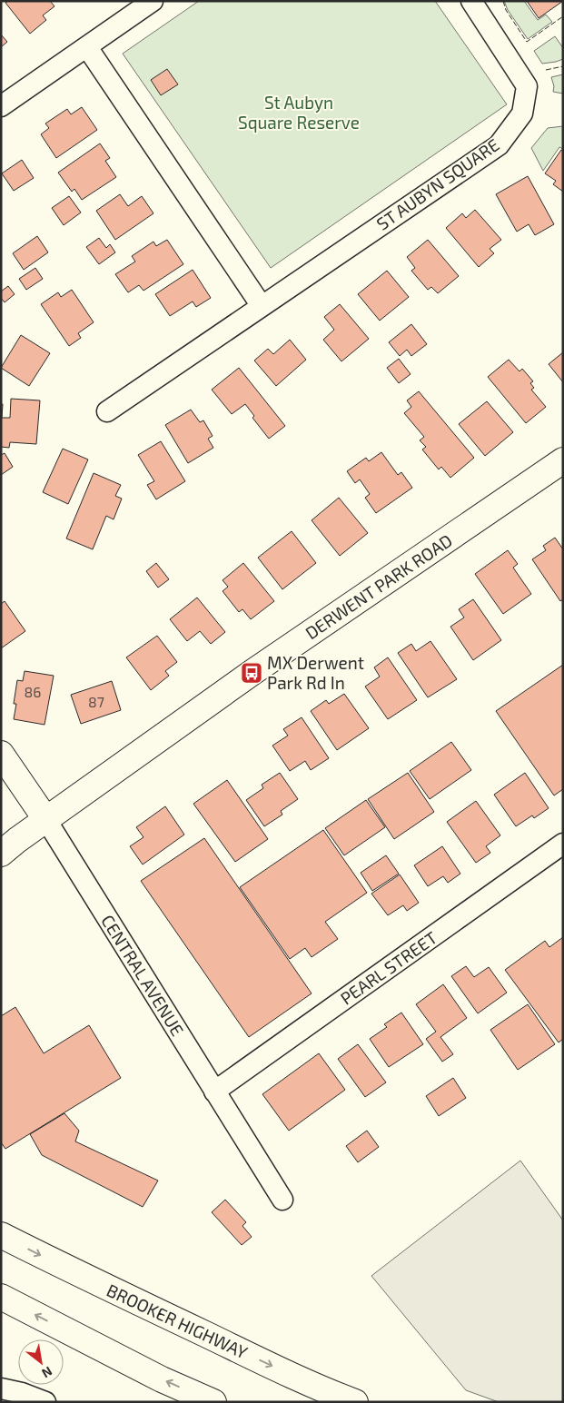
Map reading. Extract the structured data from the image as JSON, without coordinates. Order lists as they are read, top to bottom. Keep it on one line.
{"streets":{"main road":["DERWENT PARK ROAD","CENTRAL AVENUE","BROOKER HIGHWAY"],"street":["ST AUBYN SQUARE","PEARL STREET"]},"crossings":[["DERWENT PARK ROAD","CENTRAL AVENUE"],["PEARL STREET","CENTRAL AVENUE"]],"parks":["St Aubyn Square Reserve"],"places":{"bus stop":["MX Derwent Park Rd In"]},"house_numbers":["86","87"],"north":"bottom right"}
